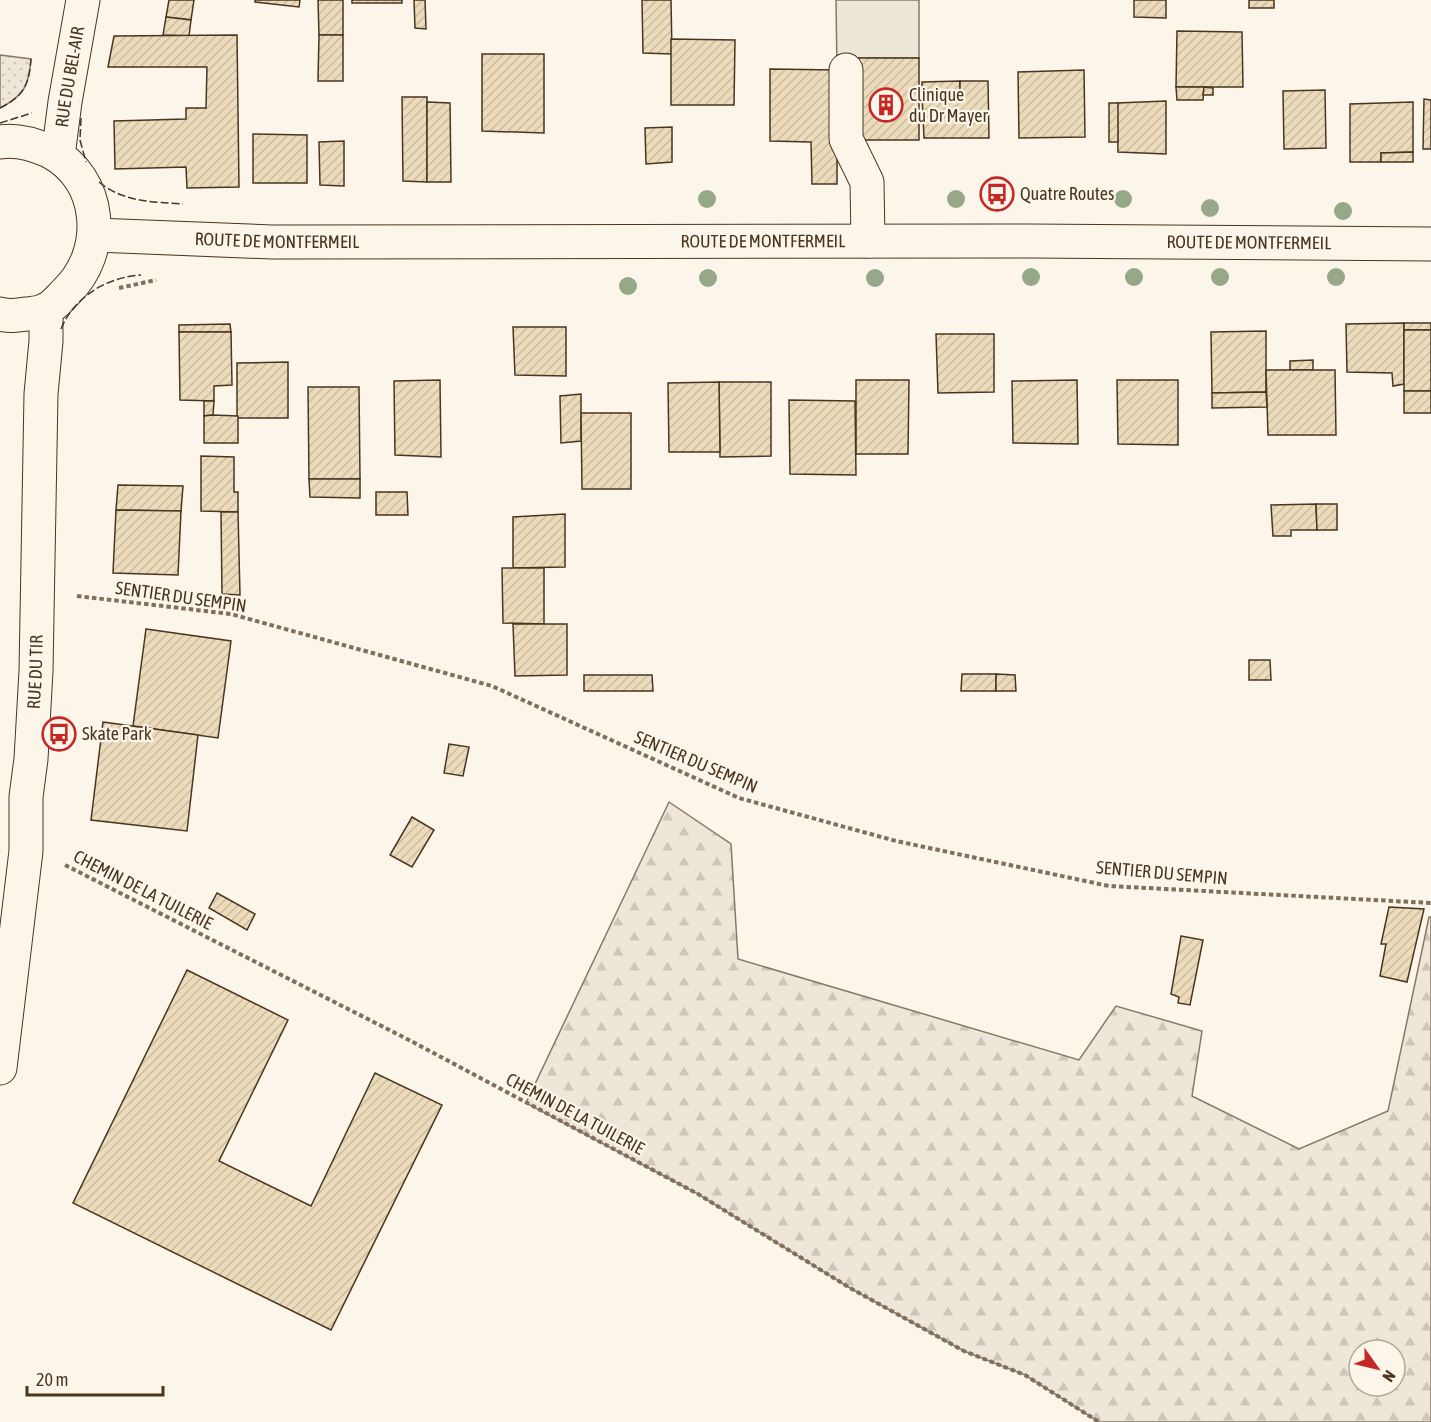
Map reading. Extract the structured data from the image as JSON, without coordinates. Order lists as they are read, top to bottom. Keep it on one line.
{"streets":{"main road":["RUE DU BEL-AIR","ROUTE DE MONTFERMEIL","RUE DU TIR"],"path":["SENTIER DU SEMPIN","CHEMIN DE LA TUILERIE"]},"crossings":[["SENTIER DU SEMPIN","RUE DU TIR"],["RUE DU TIR","CHEMIN DE LA TUILERIE"]],"places":{"building":["Clinique du Dr Mayer"],"bus stop":["Quatre Routes","Skate Park"]},"scale_bar":"20 m","north":"bottom right"}
